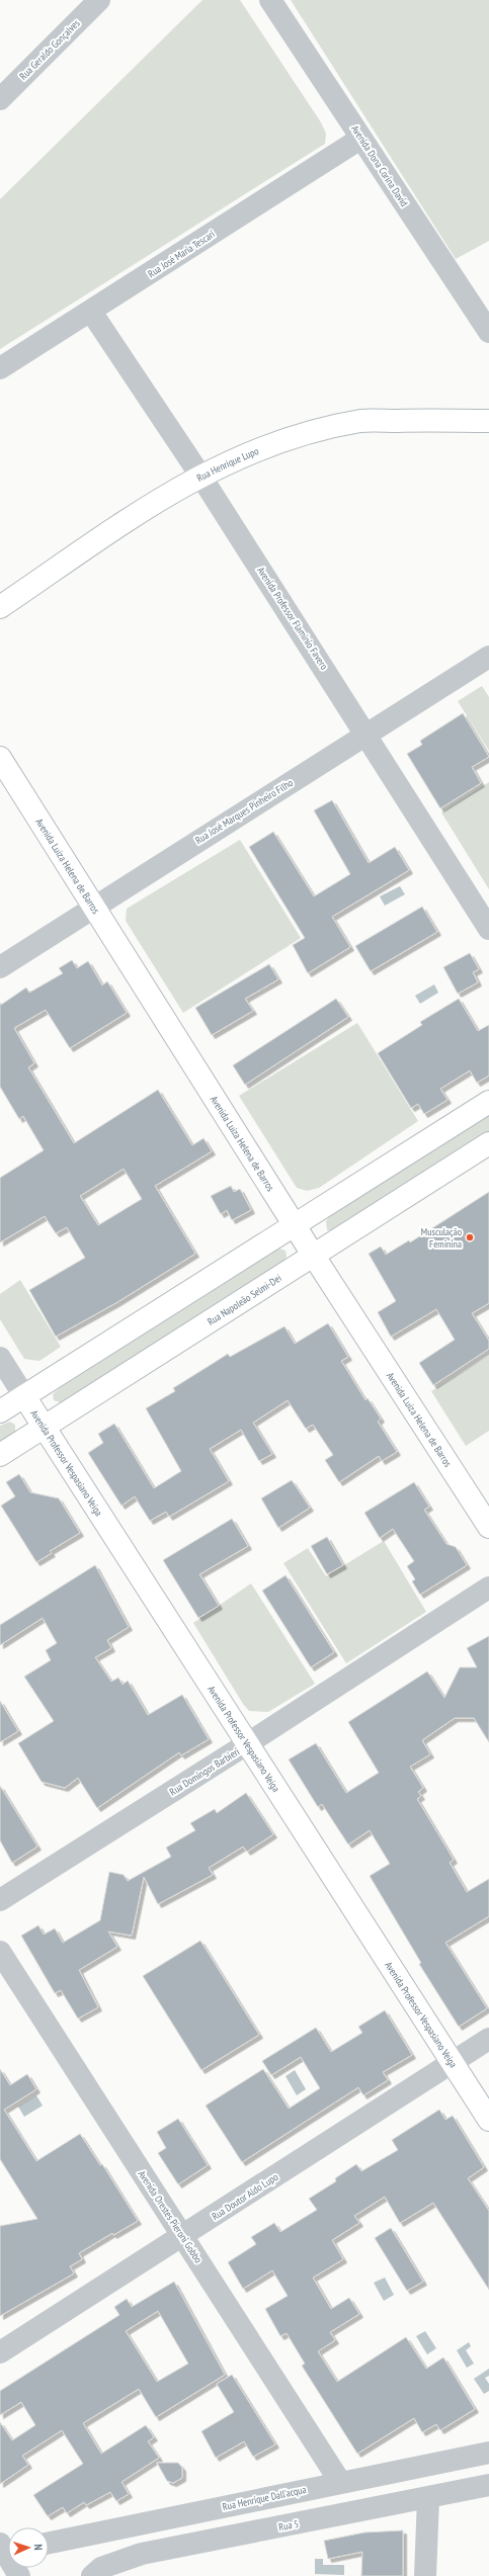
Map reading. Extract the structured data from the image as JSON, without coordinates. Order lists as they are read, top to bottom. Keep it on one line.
{"streets":{"street":["Rua Geraldo Gonçalves","Avenida Dona Corina David","Rua José Maria Tescari","Rua Henrique Lupo","Avenida Professor Flamínio Favero","Rua José Marques Pinheiro Filho","Avenida Luiza Helena de Barros","Rua Napoleão Selmi-Dei","Avenida Professor Vespasiano Veiga","Rua Domingos Barbieri","Rua Doutor Aldo Lupo","Avenida Orestes Pieroni Gobbo","Rua Henrique Dall'acqua","Rua 5"]},"crossings":[["Avenida Dona Corina David","Rua José Maria Tescari"],["Rua José Maria Tescari","Avenida Professor Flamínio Favero"],["Rua Henrique Lupo","Avenida Professor Flamínio Favero"],["Avenida Professor Flamínio Favero","Rua José Marques Pinheiro Filho"],["Rua José Marques Pinheiro Filho","Avenida Luiza Helena de Barros"],["Avenida Luiza Helena de Barros","Rua Napoleão Selmi-Dei"],["Rua Napoleão Selmi-Dei","Avenida Professor Vespasiano Veiga"],["Avenida Professor Vespasiano Veiga","Rua Domingos Barbieri"],["Avenida Professor Vespasiano Veiga","Rua Doutor Aldo Lupo"],["Rua Doutor Aldo Lupo","Avenida Orestes Pieroni Gobbo"],["Avenida Orestes Pieroni Gobbo","Rua Henrique Dall'acqua"]],"places":["Musculação Feminina"],"north":"right"}
